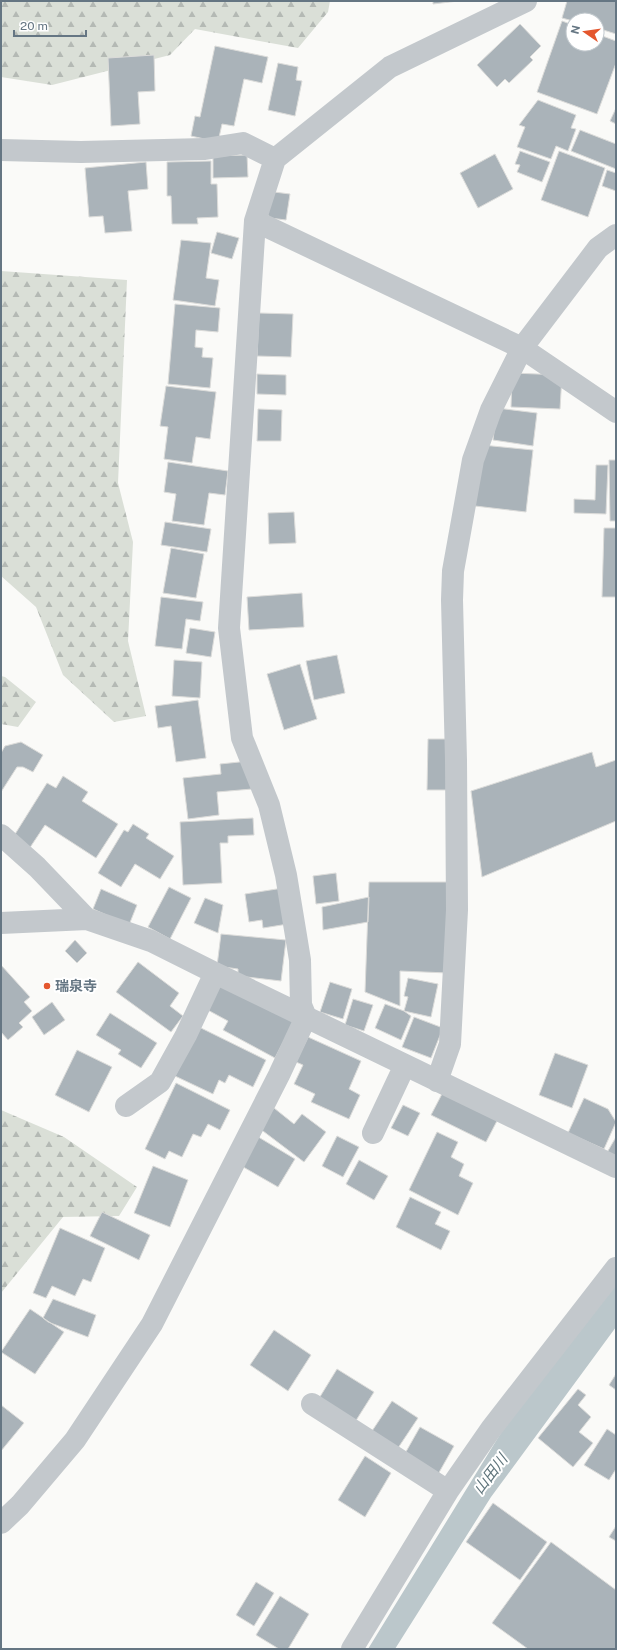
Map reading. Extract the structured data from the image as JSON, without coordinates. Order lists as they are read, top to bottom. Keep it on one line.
{"water":["山田川"],"places":["瑞泉寺"],"scale_bar":"20 m","north":"left"}
